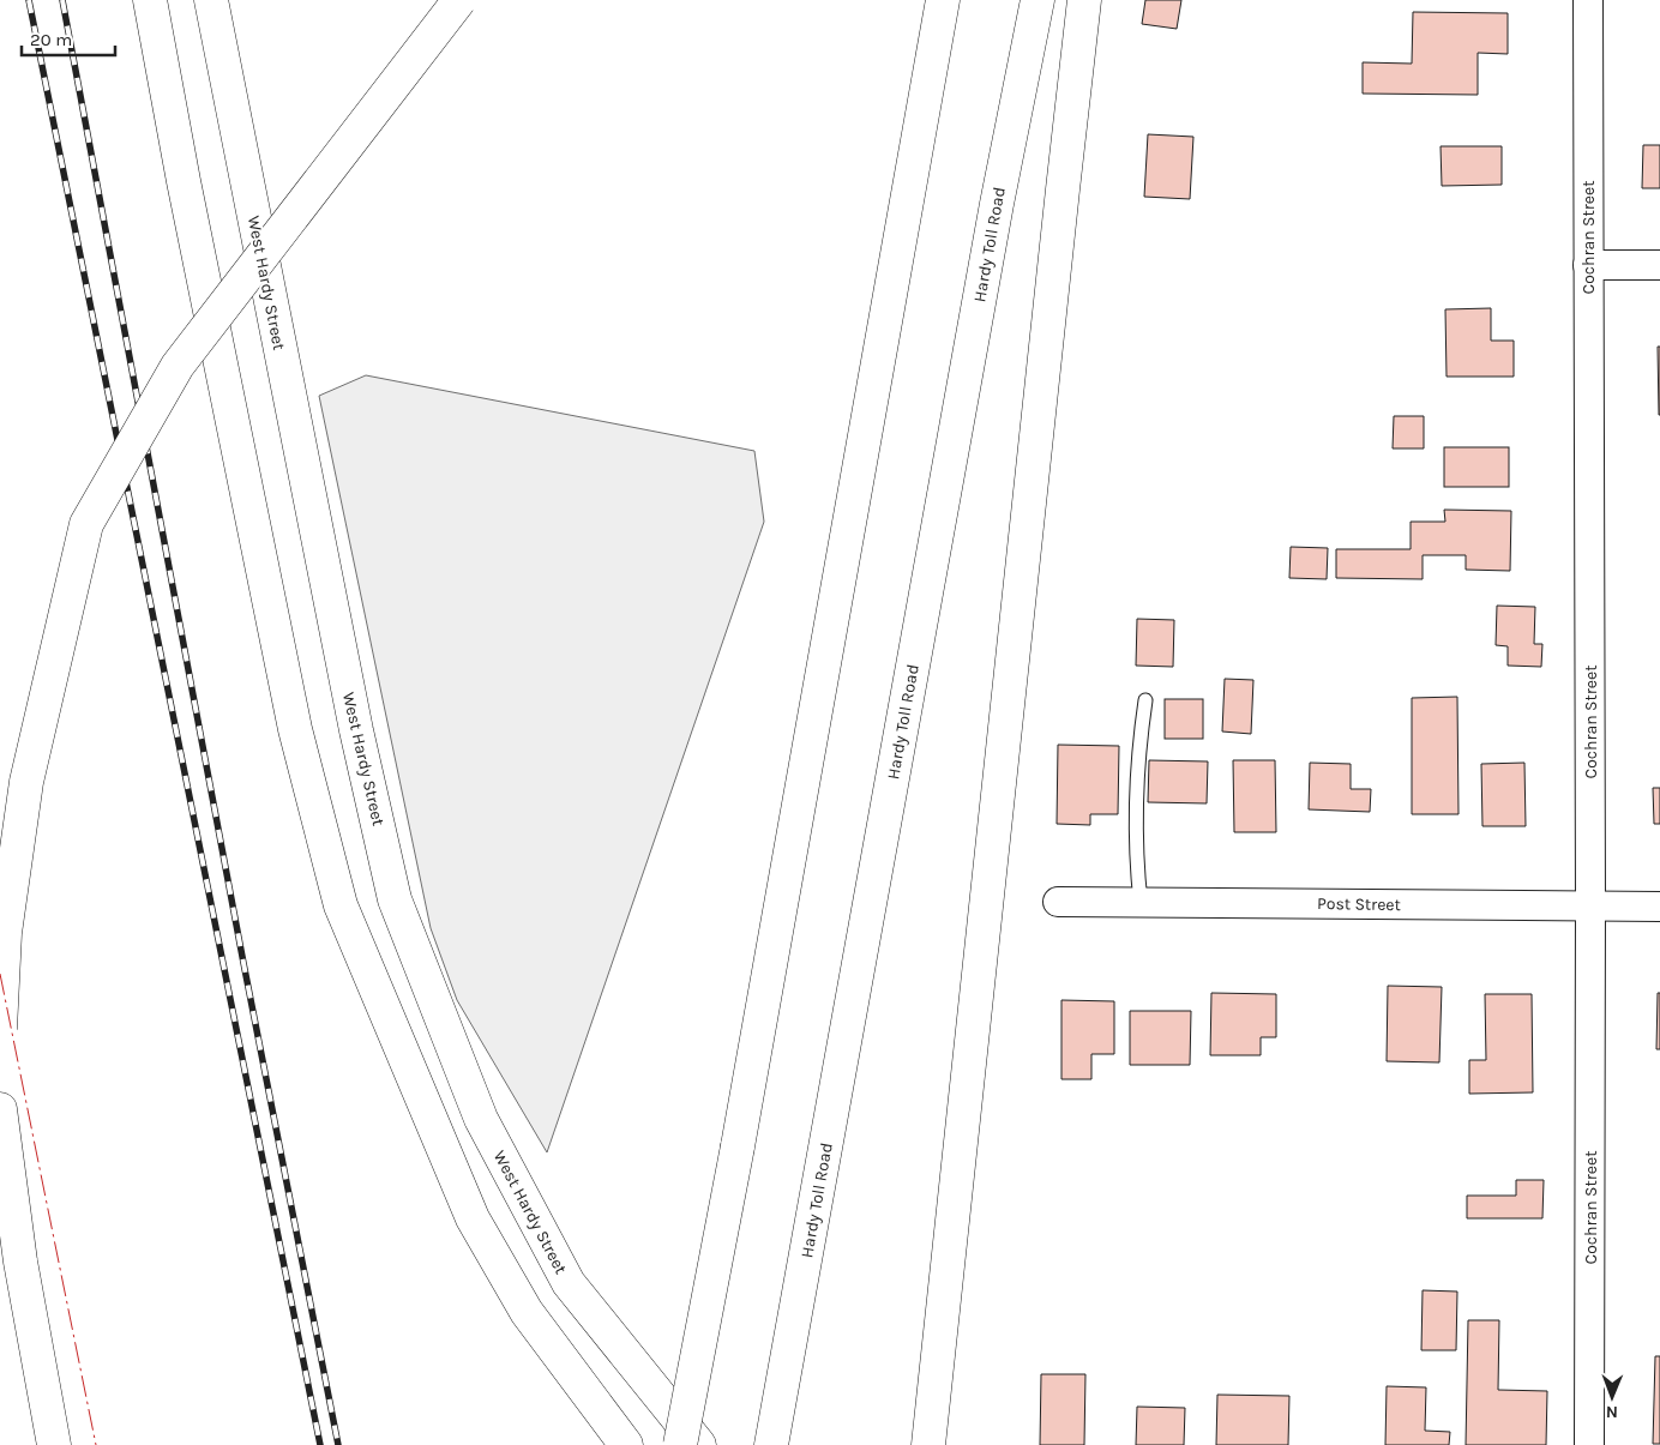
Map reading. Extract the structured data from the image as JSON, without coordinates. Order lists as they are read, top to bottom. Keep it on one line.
{"streets":{"main road":["Hardy Toll Road","West Hardy Street"],"street":["Cochran Street","Post Street"]},"crossings":[["Cochran Street","Post Street"]],"scale_bar":"20 m","north":"bottom"}
